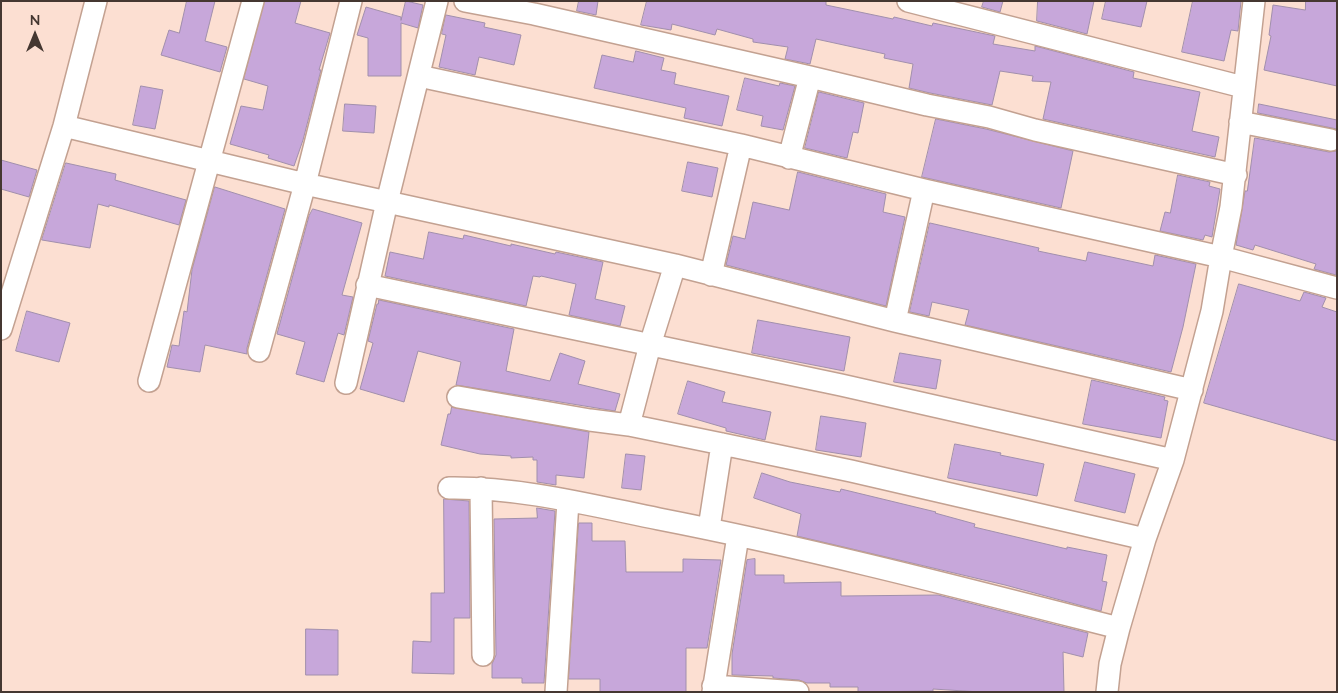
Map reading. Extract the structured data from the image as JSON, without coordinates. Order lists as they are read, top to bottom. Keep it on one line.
{"north":"top"}
